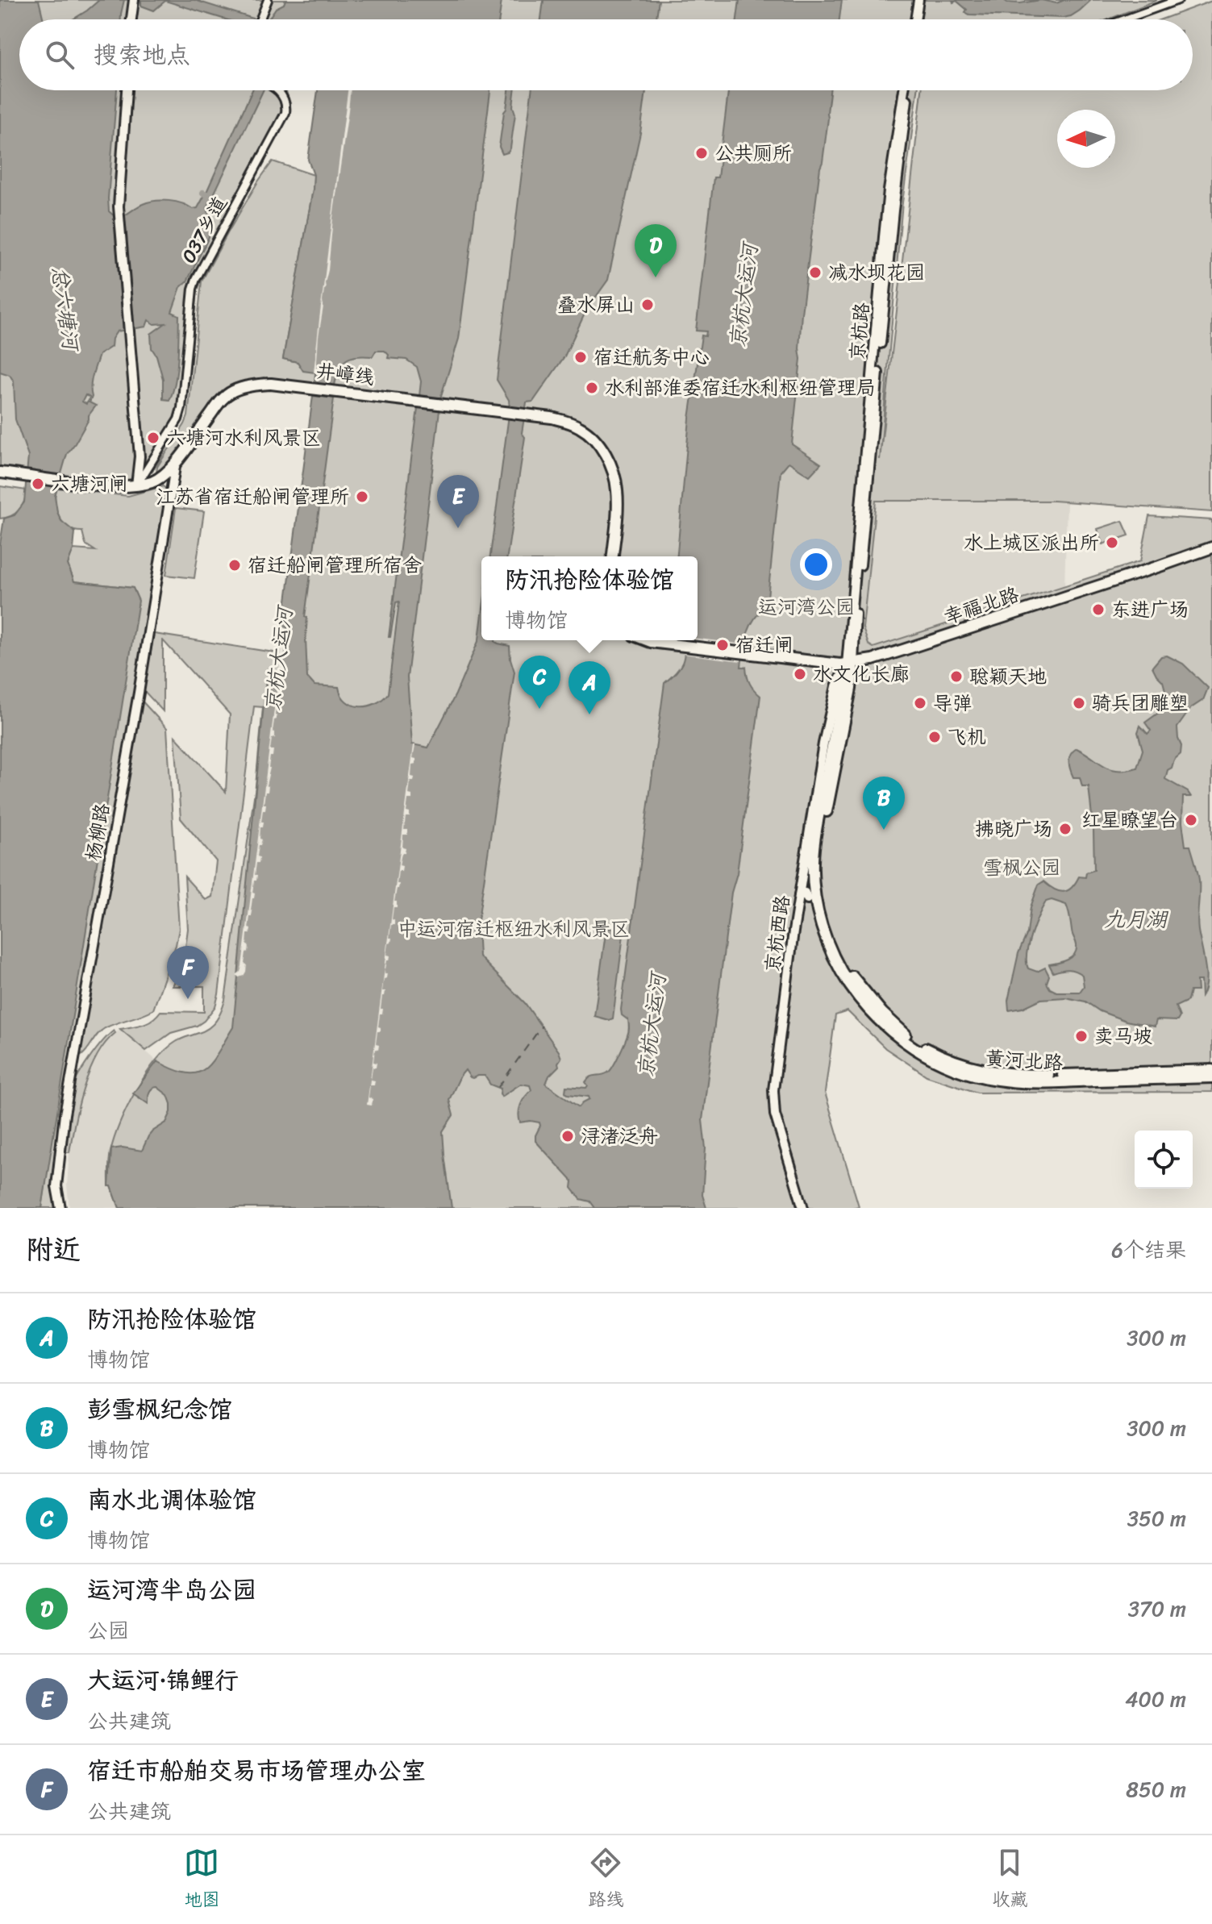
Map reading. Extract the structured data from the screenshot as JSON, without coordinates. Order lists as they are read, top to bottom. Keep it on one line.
{"streets":{"main road":["井嶂线","幸福北路","黄河北路"],"street":["037乡道","京杭路","杨柳路","京杭西路"]},"crossings":[["037乡道","井嶂线"],["京杭路","幸福北路"],["京杭路","京杭西路"],["京杭路","黄河北路"],["井嶂线","杨柳路"],["幸福北路","京杭西路"],["幸福北路","黄河北路"],["京杭西路","黄河北路"]],"water":["京杭大运河","总六塘河","九月湖"],"parks":["运河湾公园","雪枫公园","中运河宿迁枢纽水利风景区"],"places":["公共厕所","减水坝花园","叠水屏山","宿迁航务中心","水利部淮委宿迁水利枢纽管理局","六塘河水利风景区","六塘河闸","江苏省宿迁船闸管理所","水上城区派出所","宿迁船闸管理所宿舍","东进广场","宿迁闸","水文化长廊","聪颖天地","导弹","骑兵团雕塑","飞机","红星瞭望台","拂晓广场","卖马坡","浔渚泛舟"],"north":"left","page":{"search":"搜索地点","pins":["D","E","C","A","B","F"],"popup":["防汛抢险体验馆","博物馆"],"heading":["附近","6个结果"],"list":[{"mark":"A","name":"防汛抢险体验馆","note":"博物馆","value":"300 m"},{"mark":"B","name":"彭雪枫纪念馆","note":"博物馆","value":"300 m"},{"mark":"C","name":"南水北调体验馆","note":"博物馆","value":"350 m"},{"mark":"D","name":"运河湾半岛公园","note":"公园","value":"370 m"},{"mark":"E","name":"大运河·锦鲤行","note":"公共建筑","value":"400 m"},{"mark":"F","name":"宿迁市船舶交易市场管理办公室","note":"公共建筑","value":"850 m"}],"nav":["地图","路线","收藏"]}}
